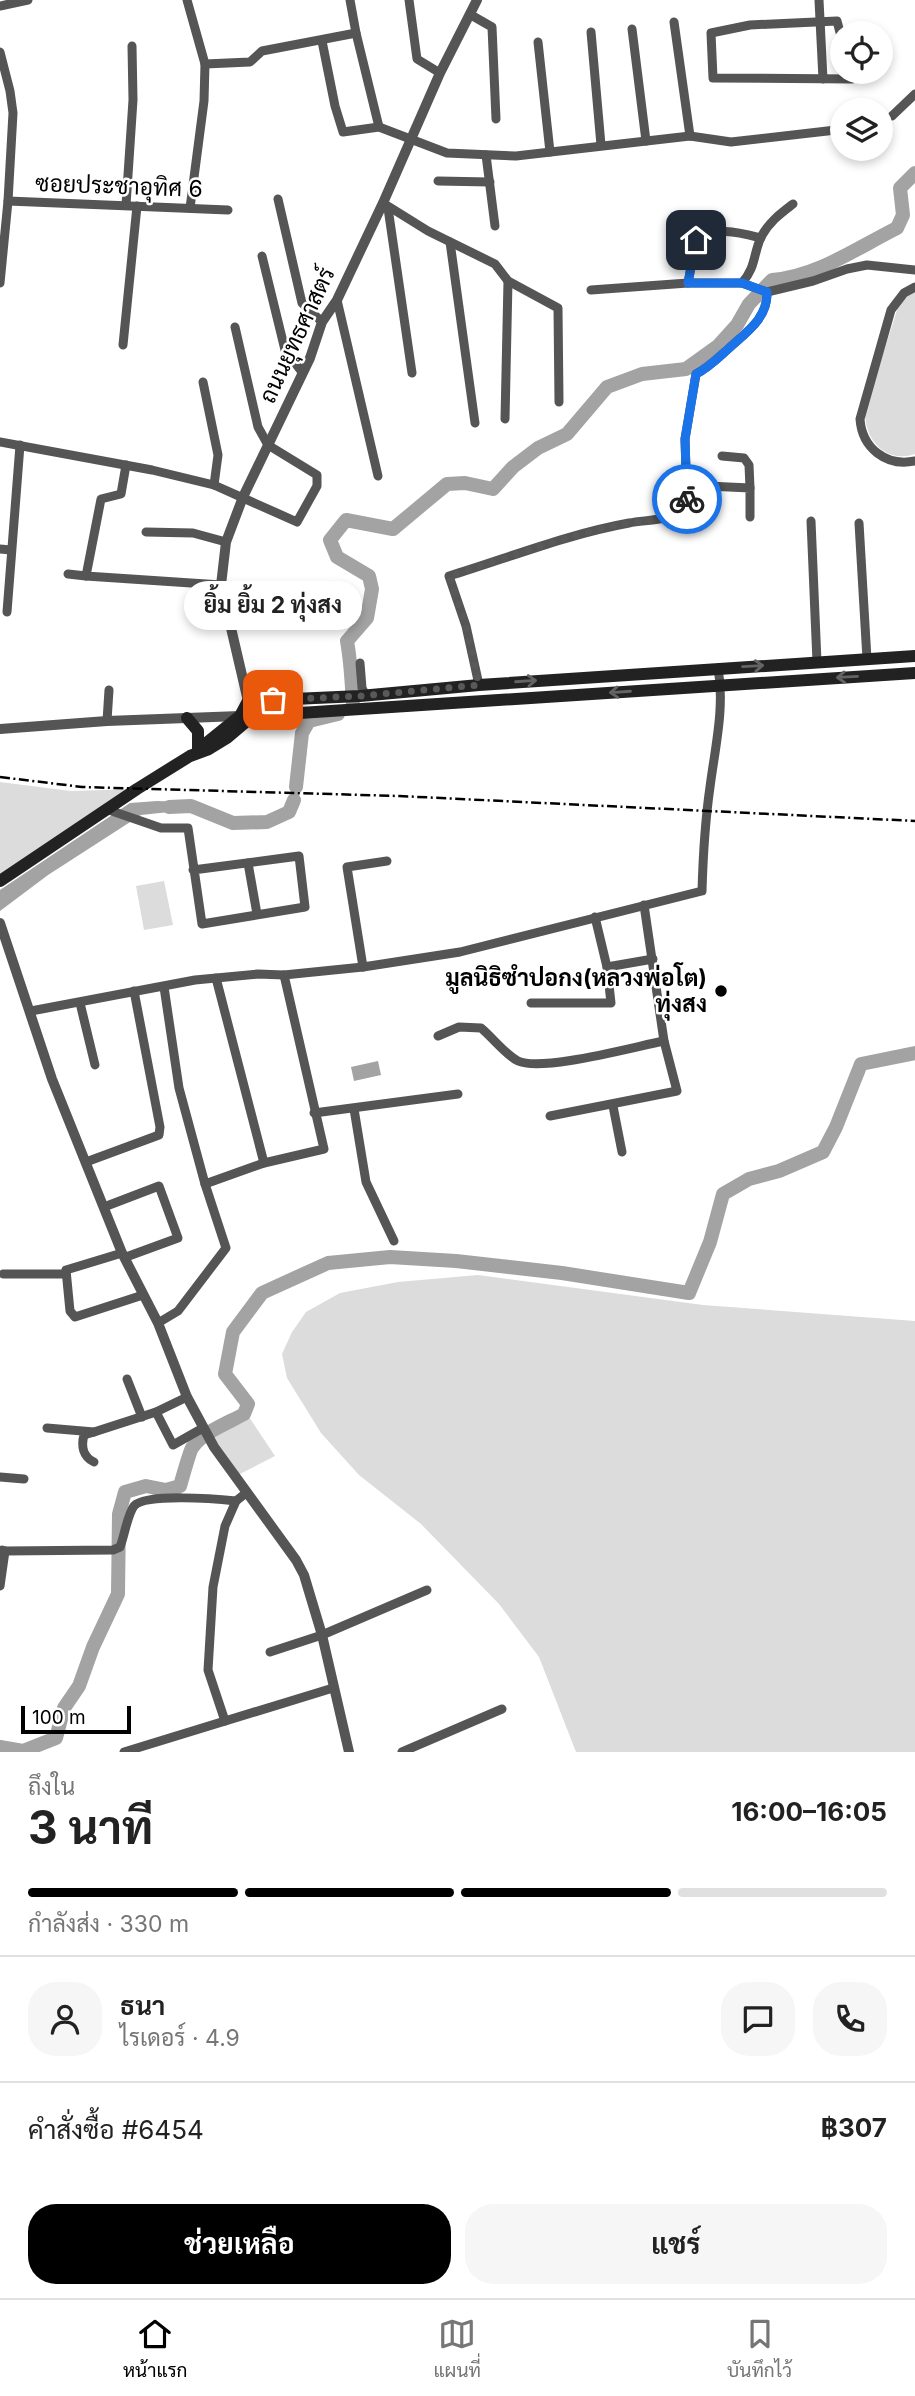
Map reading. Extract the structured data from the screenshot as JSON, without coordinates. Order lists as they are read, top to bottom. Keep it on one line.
{"streets":{"street":["ซอยประชาอุทิศ 6","ถนนยุทธศาสตร์"]},"places":["ยิ้ม ยิ้ม 2 ทุ่งสง","มูลนิธิซำปอกง(หลวงพ่อโต) ทุ่งสง"],"scale_bar":"100 m","page":{"bubble":"ยิ้ม ยิ้ม 2 ทุ่งสง","scale":"100 m","heading":["3 นาที","ถึงใน","16:00–16:05"],"panel":["ธนา","ไรเดอร์ · 4.9","คำสั่งซื้อ #6454","฿307"],"bar":"กำลังส่ง · 330 m","buttons":["ช่วยเหลือ","แชร์"],"tabs":["หน้าแรก","แผนที่","บันทึกไว้"]}}
